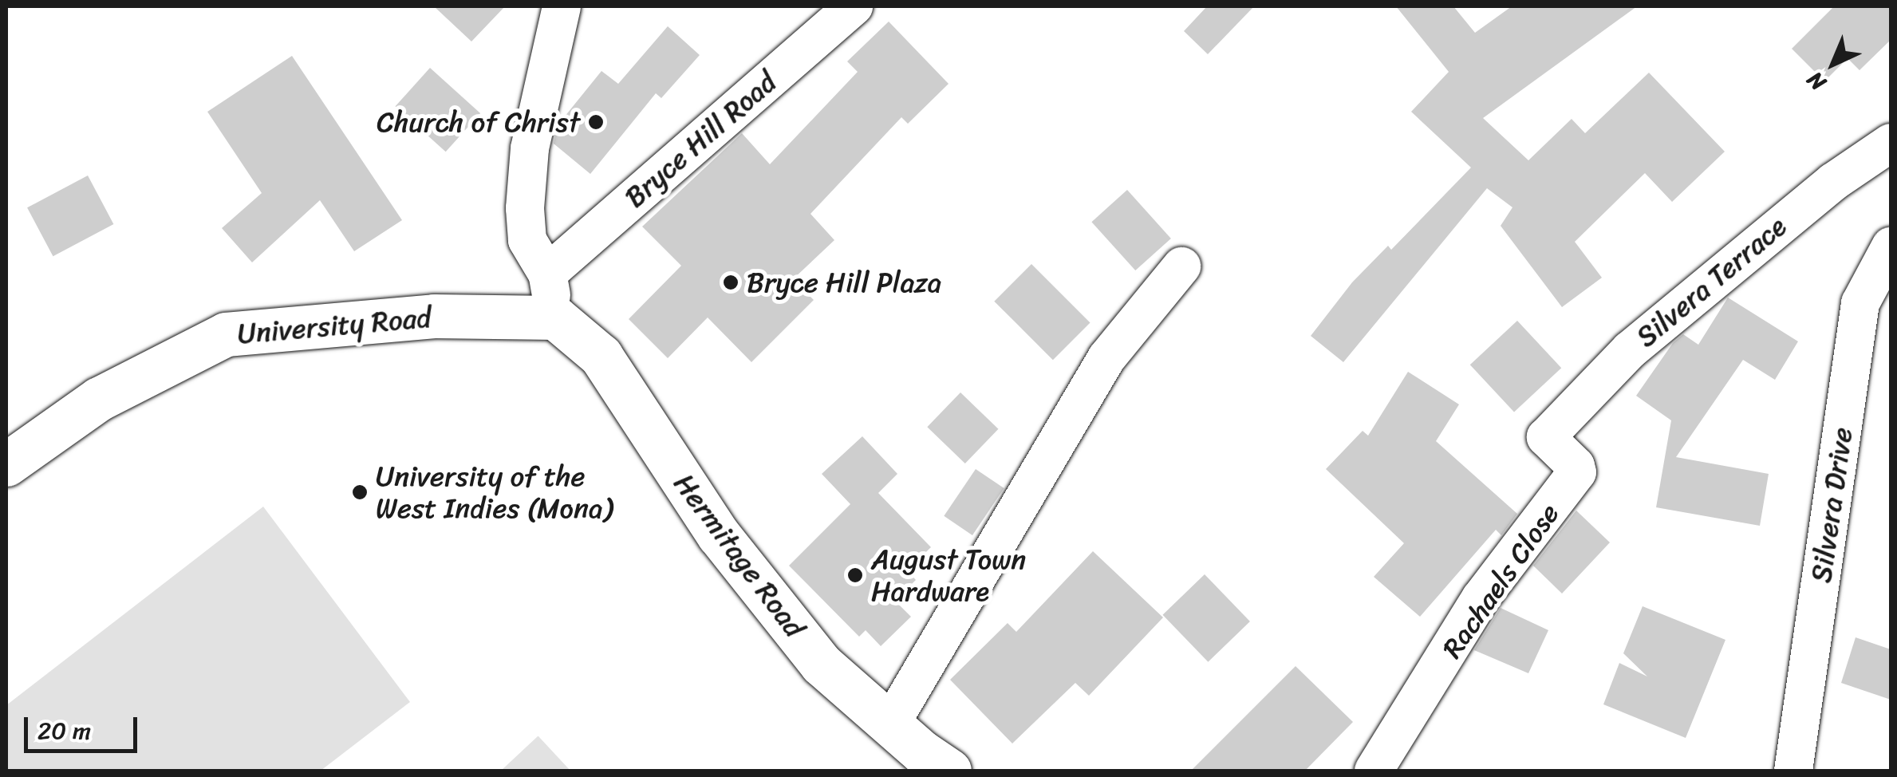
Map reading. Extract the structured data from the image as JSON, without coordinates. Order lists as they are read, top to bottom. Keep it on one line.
{"streets":{"street":["Bryce Hill Road","Silvera Terrace","University Road","Silvera Drive","Hermitage Road","Rachaels Close"]},"crossings":[["Silvera Terrace","Rachaels Close"],["University Road","Hermitage Road"]],"places":["Church of Christ","Bryce Hill Plaza","University of the West Indies (Mona)","August Town Hardware"],"scale_bar":"20 m","north":"bottom left"}
